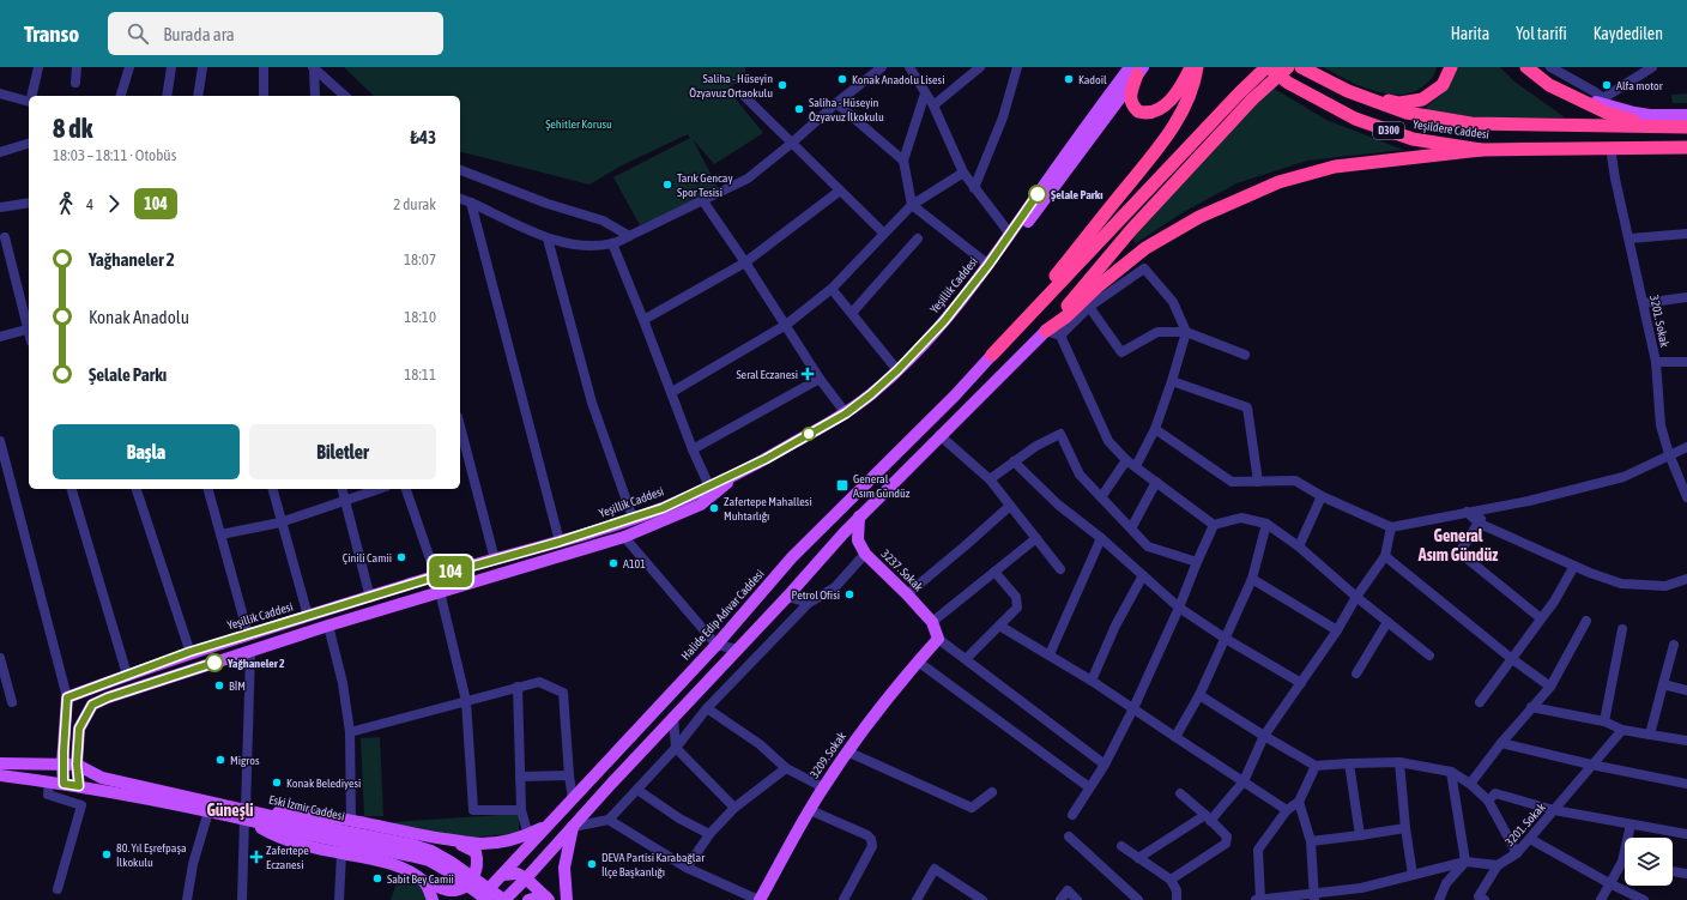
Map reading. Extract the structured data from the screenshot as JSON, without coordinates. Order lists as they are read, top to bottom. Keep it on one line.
{"streets":{"highway":["Yeşildere Caddesi","D300"],"main road":["Yeşillik Caddesi","3237. Sokak","Halide Edip Adıvar Caddesi","3209. Sokak","Eski İzmir Caddesi"],"street":["3201. Sokak"]},"crossings":[["Yeşildere Caddesi","3201. Sokak"],["Yeşillik Caddesi","Eski İzmir Caddesi"],["3237. Sokak","3209. Sokak"]],"districts":["General Asım Gündüz","Güneşli"],"parks":["Şehitler Korusu"],"places":{"other":["Konak Anadolu Lisesi","Kadoil","Saliha - Hüseyin Özyavuz Ortaokulu","Alfa motor","Saliha - Hüseyin Özyavuz İlkokulu","Tarık Gencay Spor Tesisi","Şelale Parkı","Zafertepe Mahallesi Muhtarlığı","Çinili Camii","A101","Petrol Ofisi","Yağhaneler 2","BİM","Migros","Konak Belediyesi","80. Yıl Eşrefpaşa İlkokulu","DEVA Partisi Karabağlar İlçe Başkanlığı","Sabit Bey Camii"],"health":["Seral Eczanesi","Zafertepe Eczanesi"],"transit":["General Asım Gündüz"]},"lines":["bus line 104"],"page":{"header":"Transo","search":"Burada ara","nav":["Harita","Yol tarifi","Kaydedilen"],"on_map":"104","heading":["8 dk","18:03 – 18:11 · Otobüs","₺43"],"legs":["4","104","2 durak"],"list":[{"name":"Yağhaneler 2","value":"18:07"},{"name":"Konak Anadolu","value":"18:10"},{"name":"Şelale Parkı","value":"18:11"}],"buttons":["Başla","Biletler"]}}
